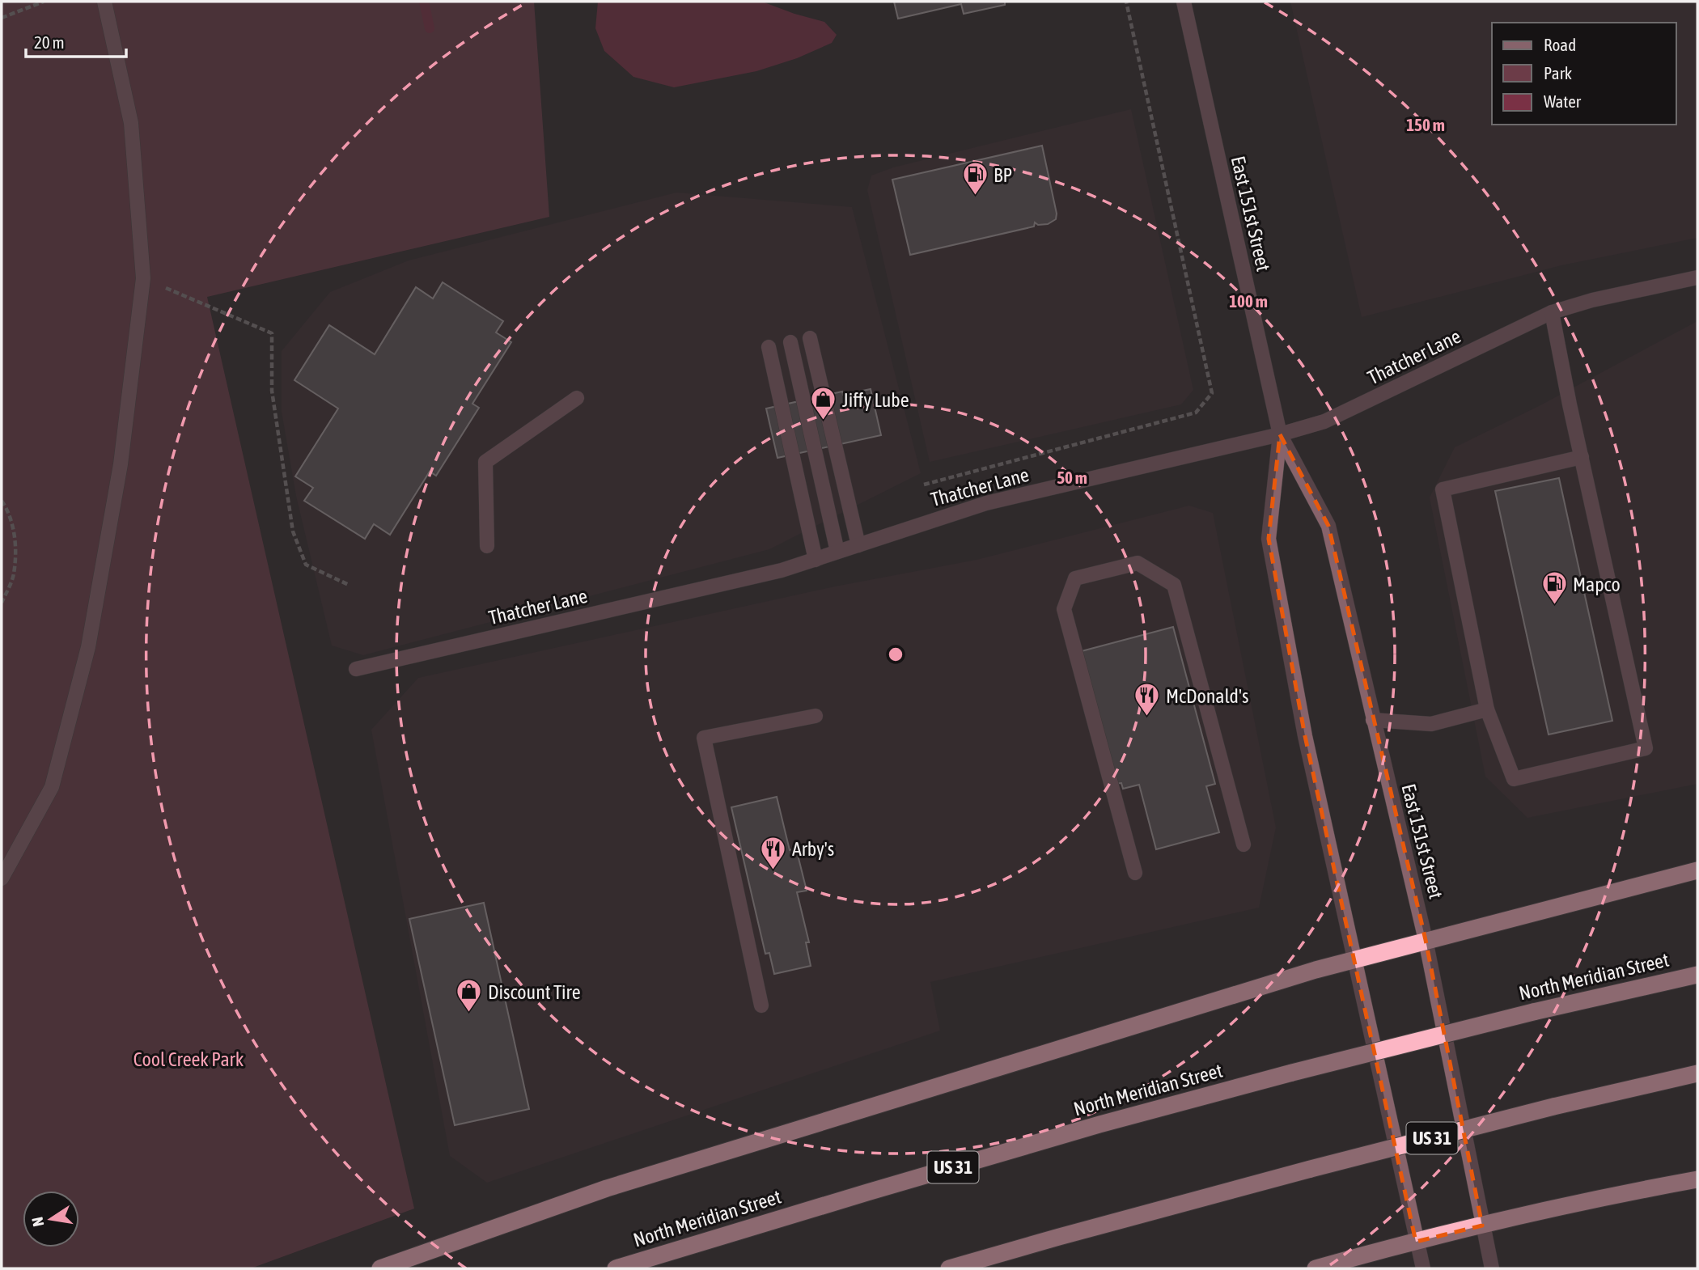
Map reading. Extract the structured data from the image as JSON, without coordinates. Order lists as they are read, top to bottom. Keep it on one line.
{"streets":{"highway":["North Meridian Street","US 31"],"street":["East 151st Street","Thatcher Lane"]},"crossings":[["East 151st Street","Thatcher Lane"]],"parks":["Cool Creek Park"],"places":{"fuel station":["BP","Mapco"],"shop":["Jiffy Lube","Discount Tire"],"restaurant":["McDonald's","Arby's"]},"legend":["Road","Park","Water"],"scale_bar":"20 m","north":"left","rings":["150 m","100 m","50 m"]}
